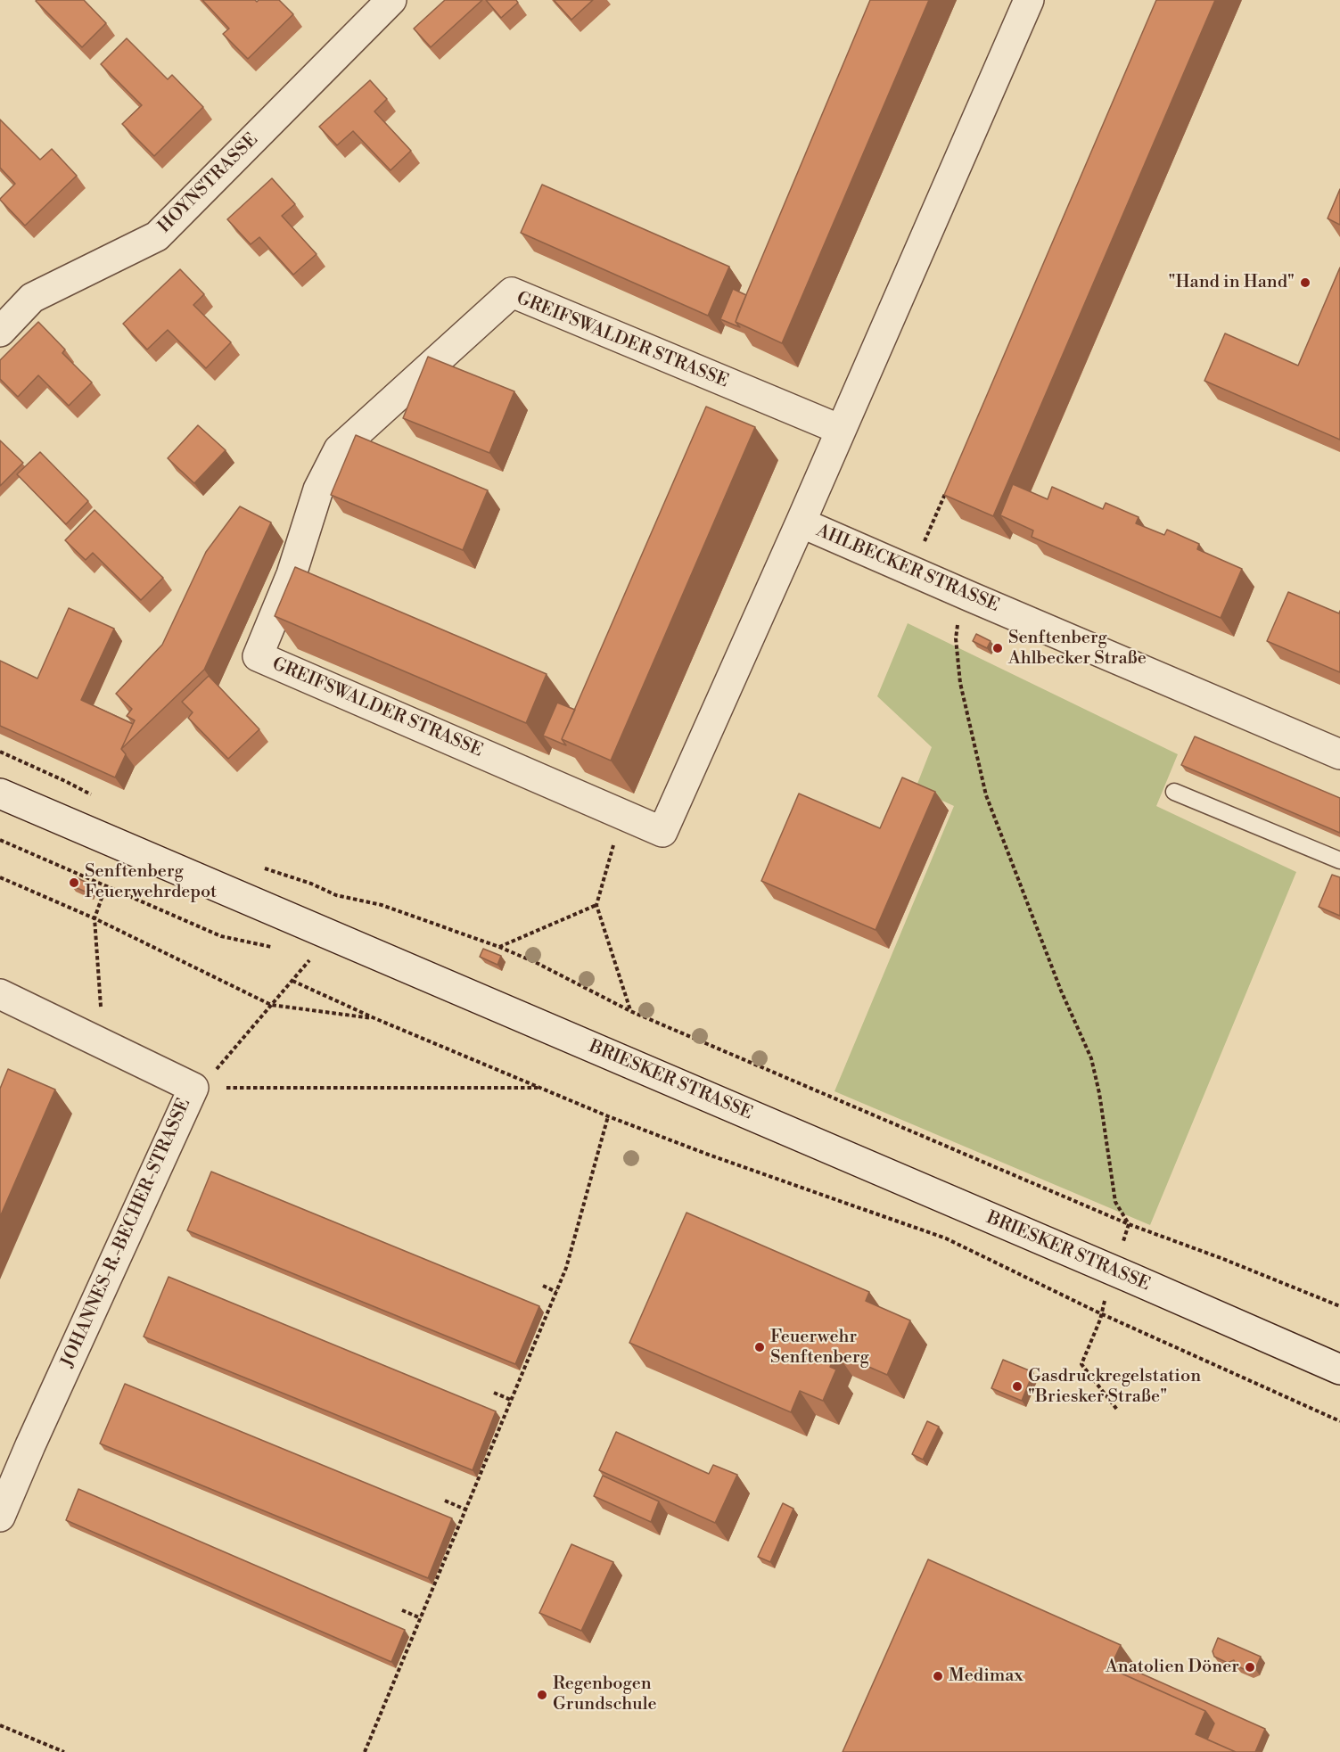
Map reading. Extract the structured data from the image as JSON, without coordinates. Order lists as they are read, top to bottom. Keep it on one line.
{"streets":{"street":["HOYNSTRASSE","GREIFSWALDER STRASSE","AHLBECKER STRASSE","BRIESKER STRASSE","JOHANNES-R.-BECHER-STRASSE"]},"crossings":[["GREIFSWALDER STRASSE","AHLBECKER STRASSE"]],"places":["\"Hand in Hand\"","Senftenberg Ahlbecker Straße","Senftenberg Feuerwehrdepot","Feuerwehr Senftenberg","Gasdruckregelstation \"Briesker Straße\"","Anatolien Döner","Medimax","Regenbogen Grundschule"]}
